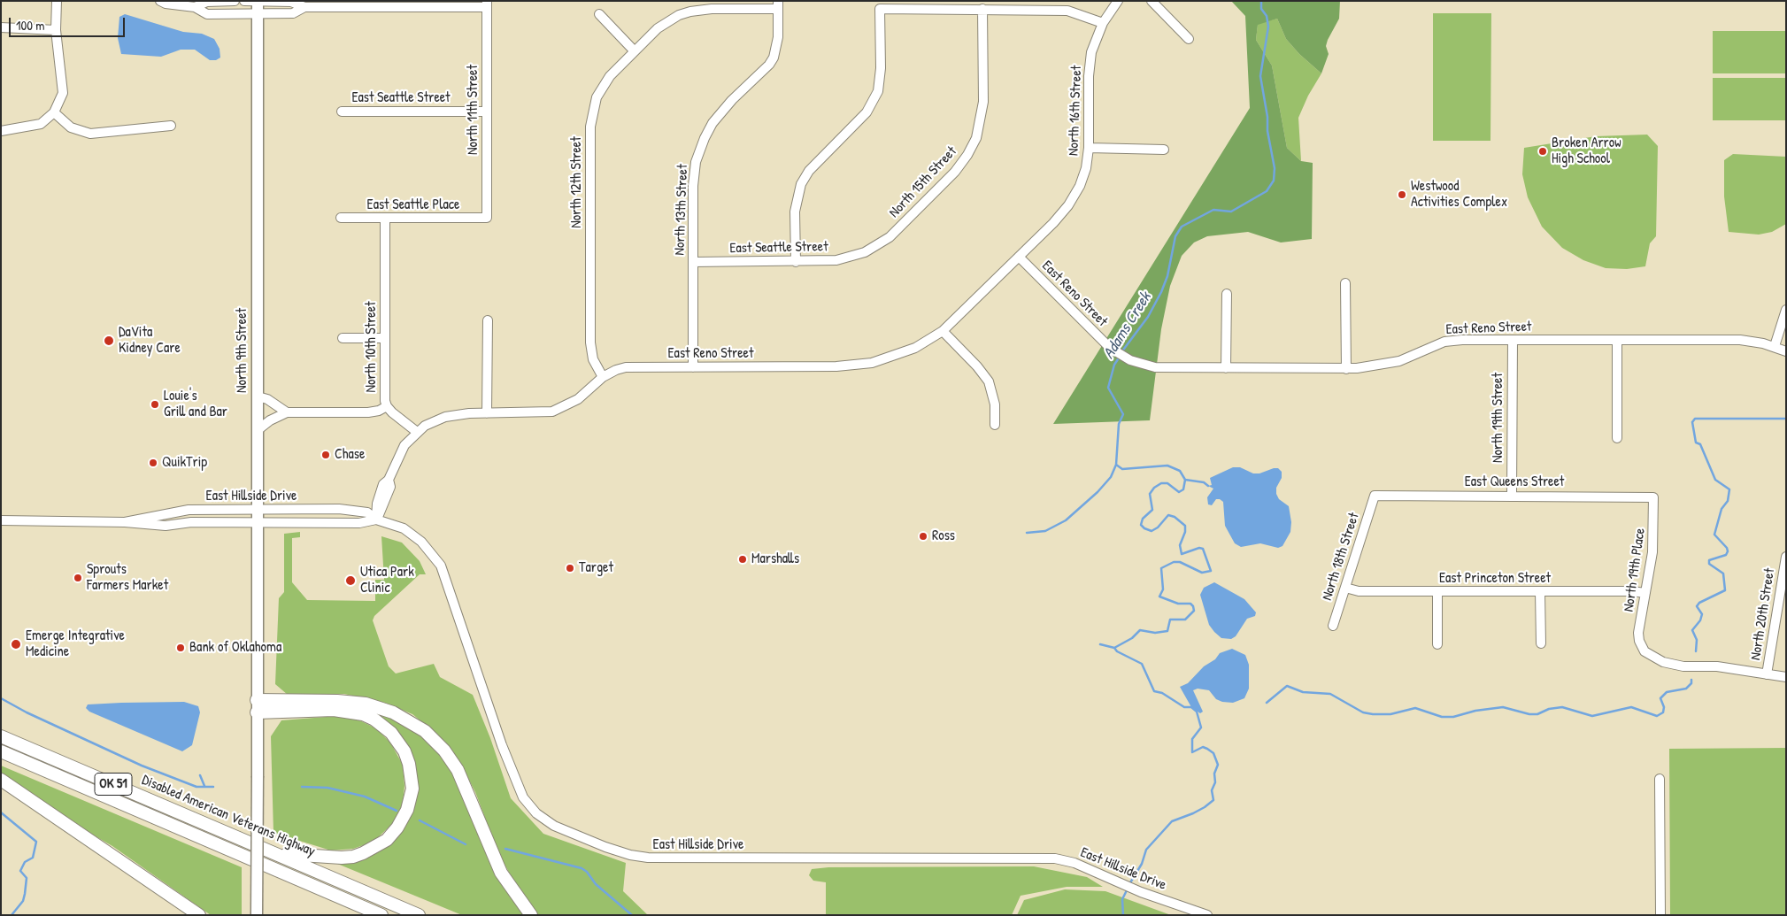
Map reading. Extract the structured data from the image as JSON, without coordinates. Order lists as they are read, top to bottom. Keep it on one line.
{"streets":{"highway":["OK 51","Disabled American Veterans Highway"],"main road":["North 9th Street"],"street":["East Seattle Street","North 11th Street","North 16th Street","North 12th Street","North 15th Street","East Seattle Place","North 13th Street","East Reno Street","North 10th Street","North 19th Street","East Queens Street","East Hillside Drive","North 18th Street","North 19th Place","East Princeton Street","North 20th Street"]},"crossings":[["East Seattle Street","North 11th Street"],["East Seattle Street","North 15th Street"],["East Seattle Street","North 13th Street"],["North 11th Street","East Seattle Place"],["North 16th Street","East Reno Street"],["North 12th Street","North 13th Street"],["North 12th Street","East Reno Street"],["East Seattle Place","North 10th Street"],["North 13th Street","East Reno Street"],["East Reno Street","North 10th Street"],["East Reno Street","North 19th Street"],["North 9th Street","East Hillside Drive"],["North 19th Street","East Queens Street"],["East Queens Street","North 18th Street"],["East Queens Street","North 19th Place"],["North 18th Street","East Princeton Street"],["North 19th Place","East Princeton Street"],["North 19th Place","North 20th Street"]],"water":["Adams Creek"],"places":["Broken Arrow High School","Westwood Activities Complex","DaVita Kidney Care","Louie's Grill and Bar","Chase","QuikTrip","Ross","Marshalls","Target","Sprouts Farmers Market","Utica Park Clinic","Emerge Integrative Medicine","Bank of Oklahoma"],"scale_bar":"100 m"}
